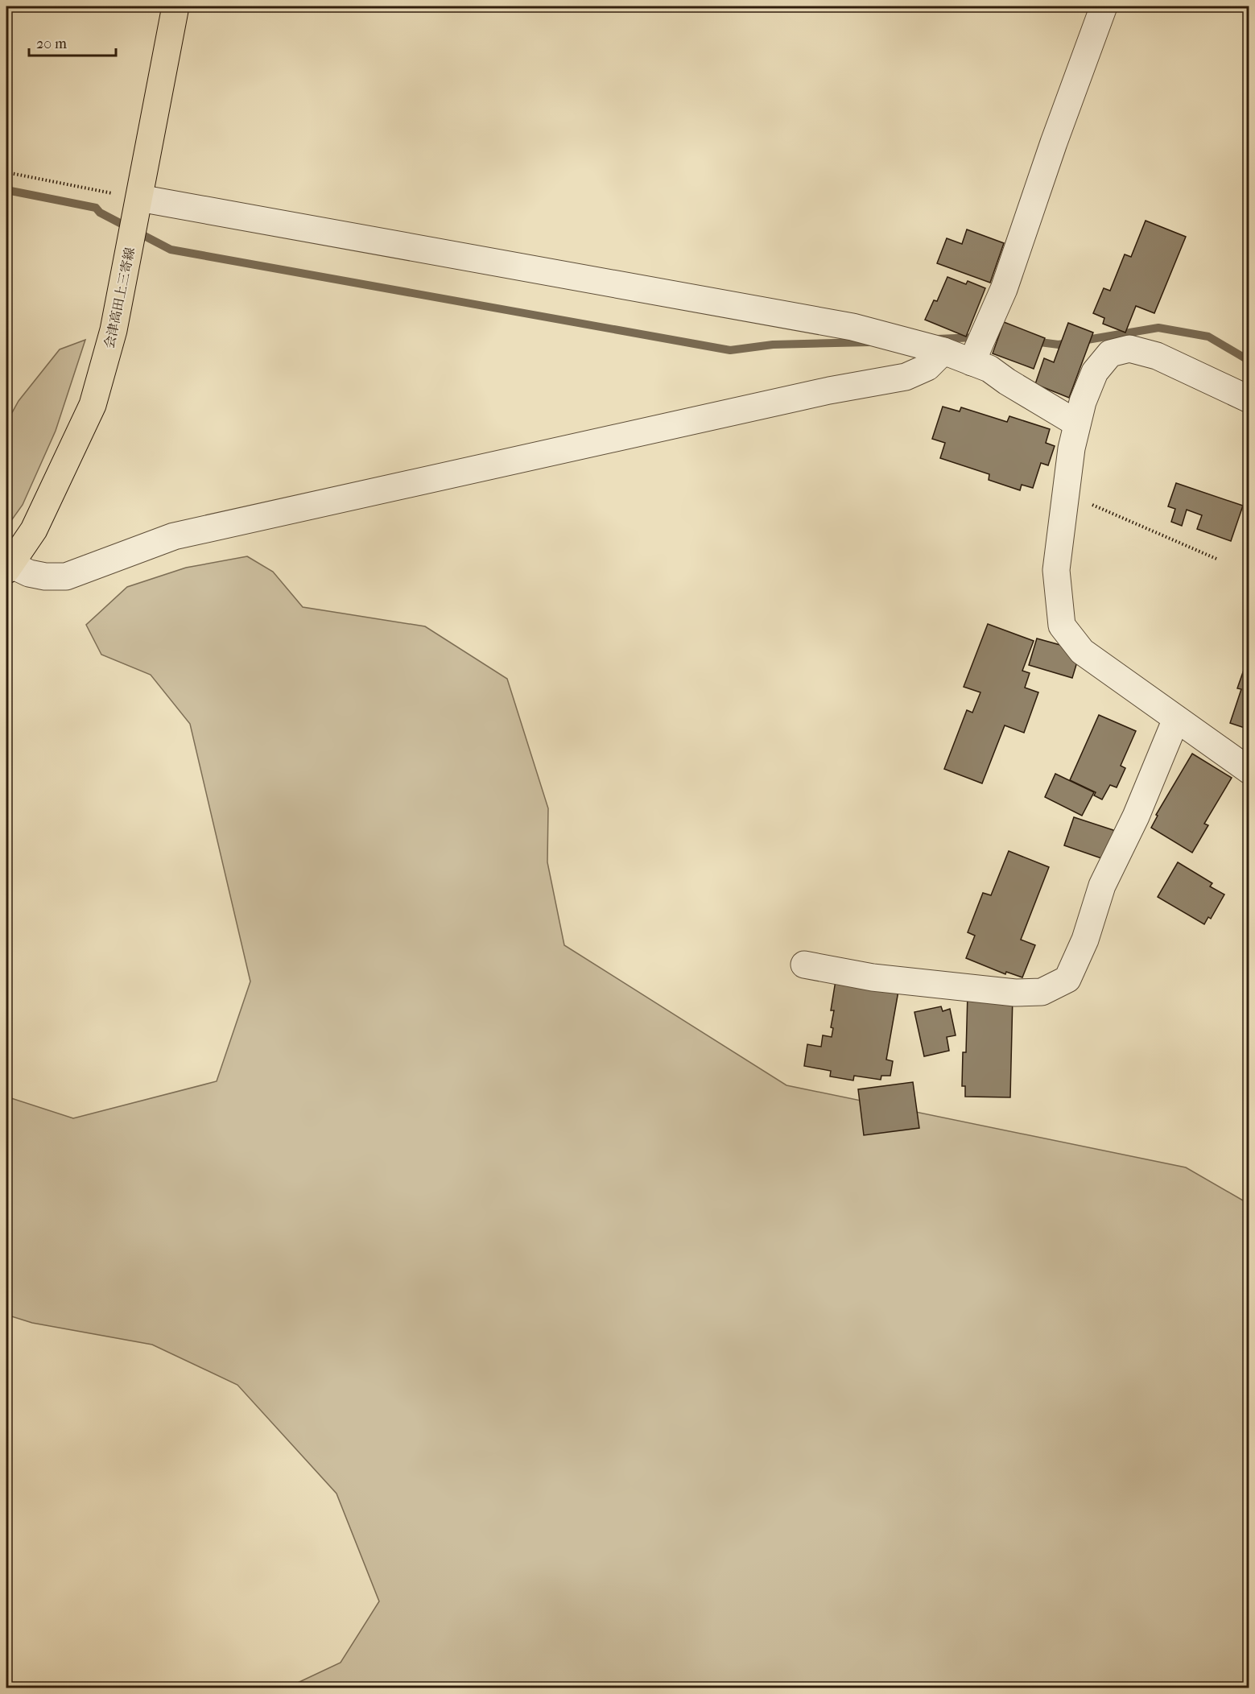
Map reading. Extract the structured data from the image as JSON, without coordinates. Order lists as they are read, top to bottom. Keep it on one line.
{"streets":{"main road":["会津高田上三寄線"]},"scale_bar":"20 m"}
